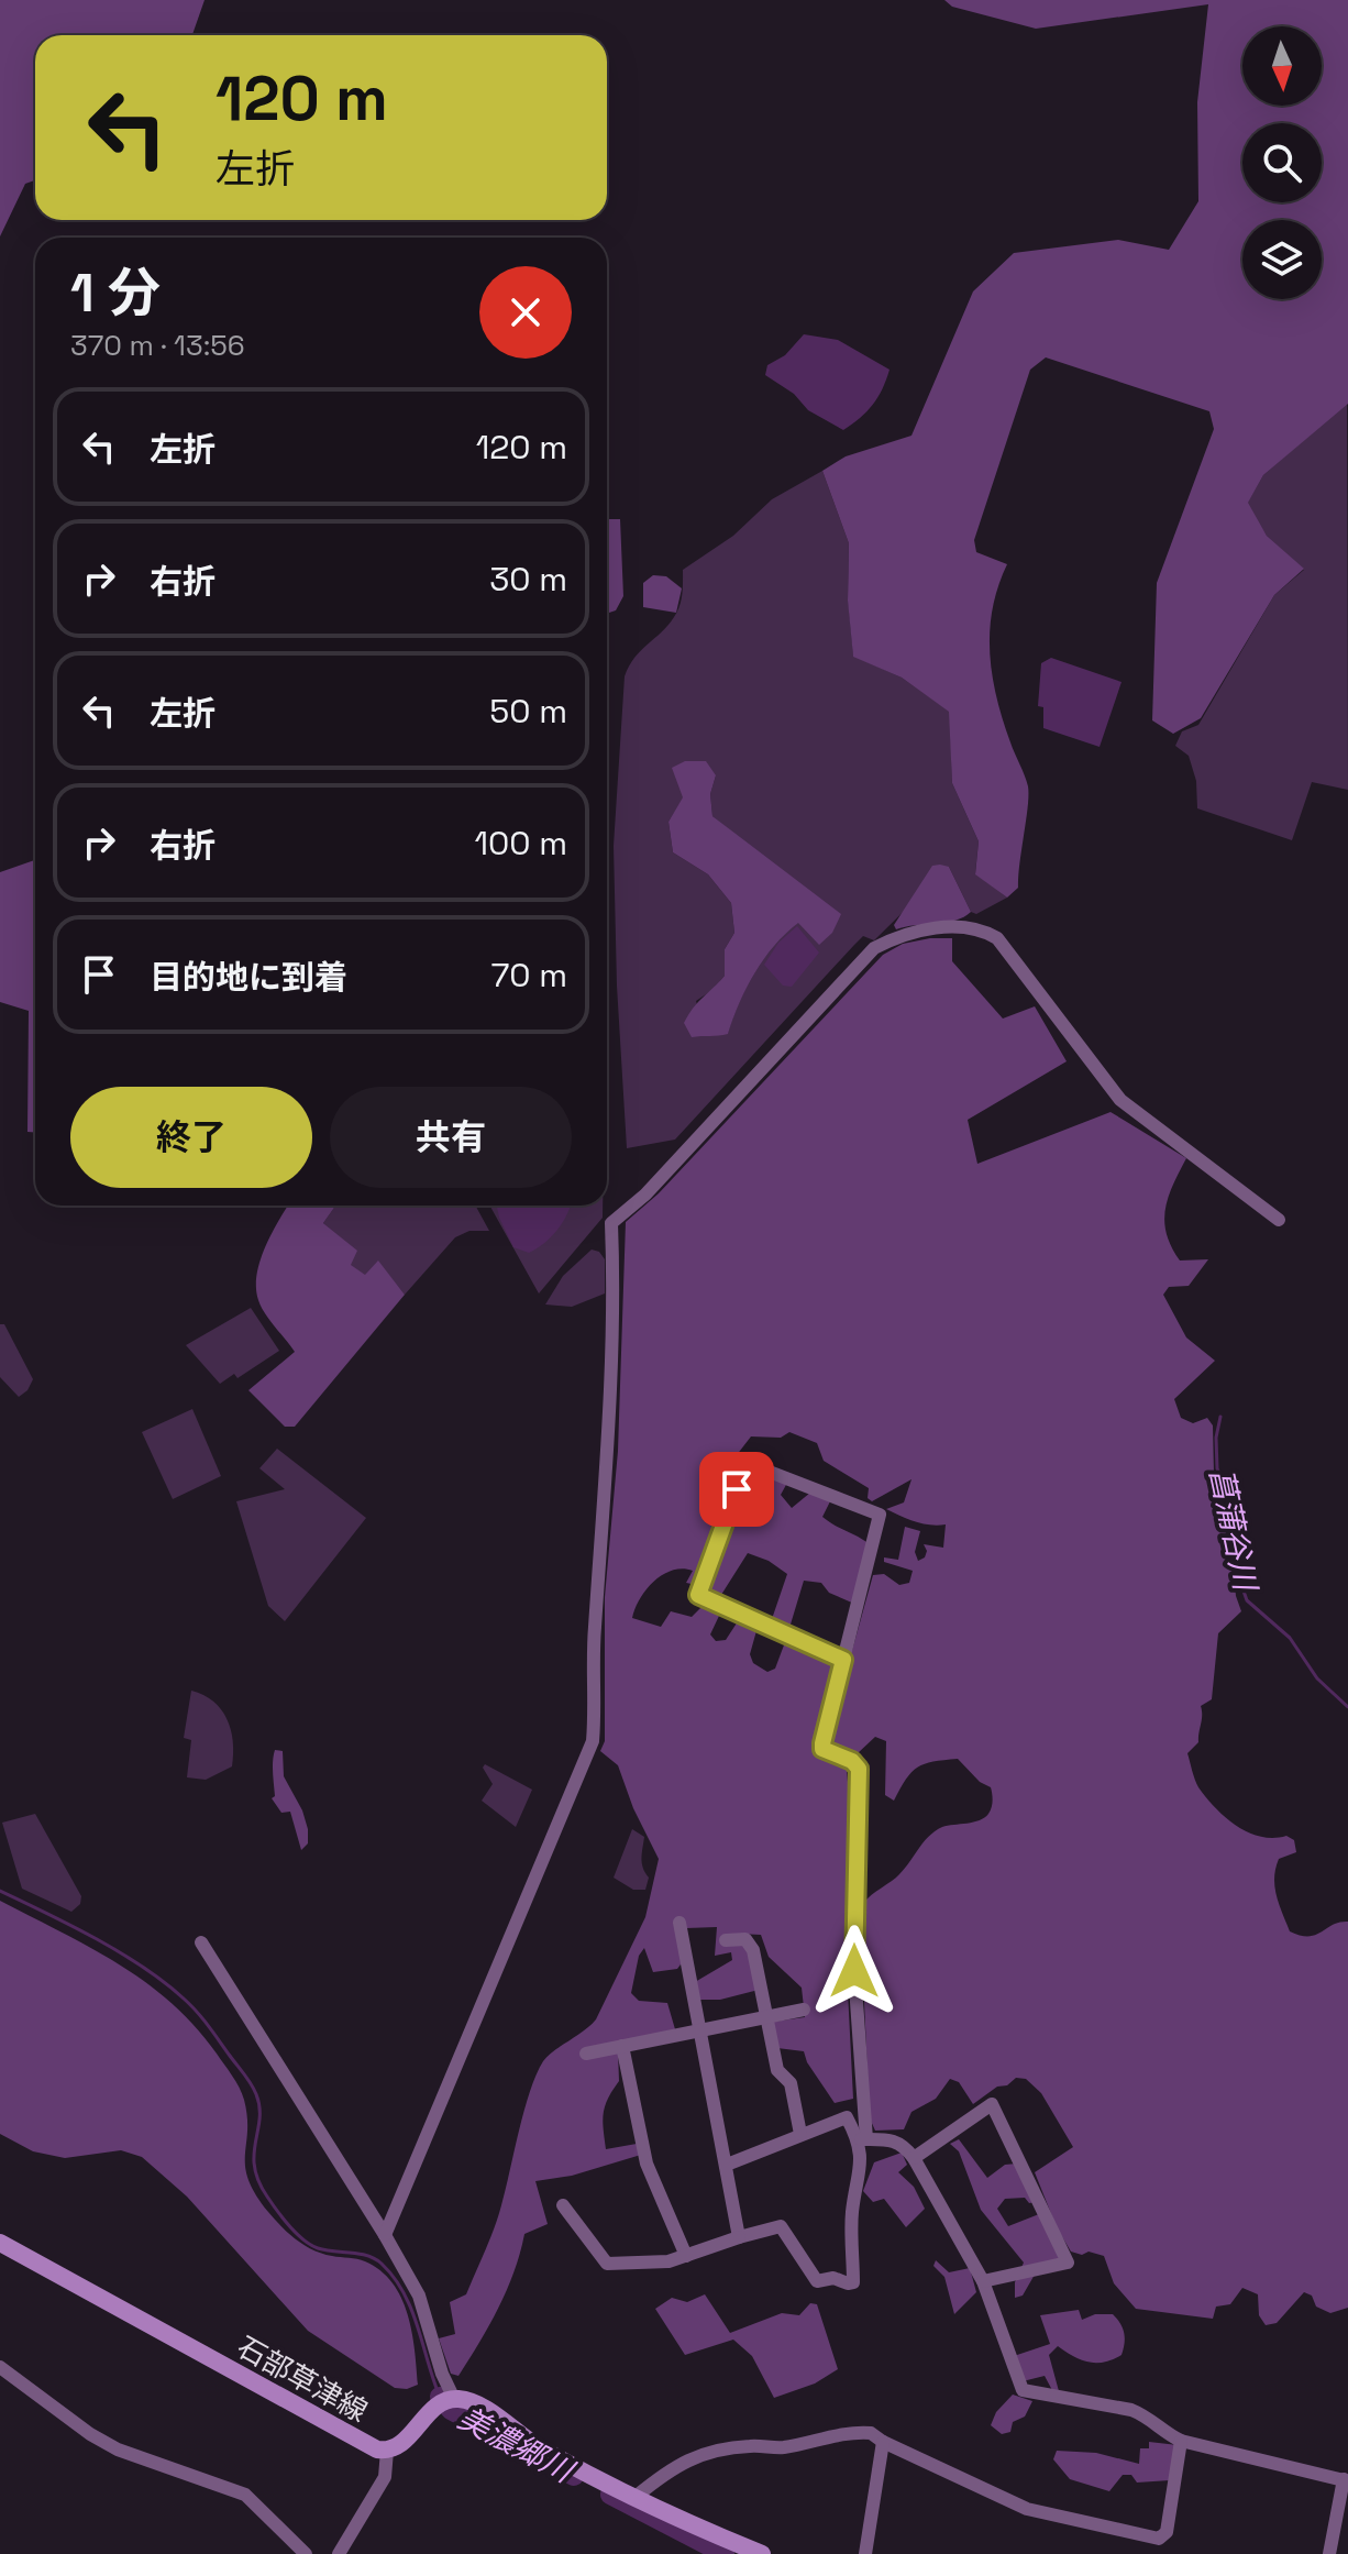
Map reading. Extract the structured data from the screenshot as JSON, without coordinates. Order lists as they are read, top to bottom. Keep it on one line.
{"streets":{"main road":["石部草津線"]},"water":["菖蒲谷川","美濃郷川"],"north":"bottom","page":{"turn":["120 m","左折"],"heading":["1 分","370 m · 13:56"],"list":[{"name":"左折","value":"120 m"},{"name":"右折","value":"30 m"},{"name":"左折","value":"50 m"},{"name":"右折","value":"100 m"},{"name":"目的地に到着","value":"70 m"}],"buttons":["終了","共有"]}}
